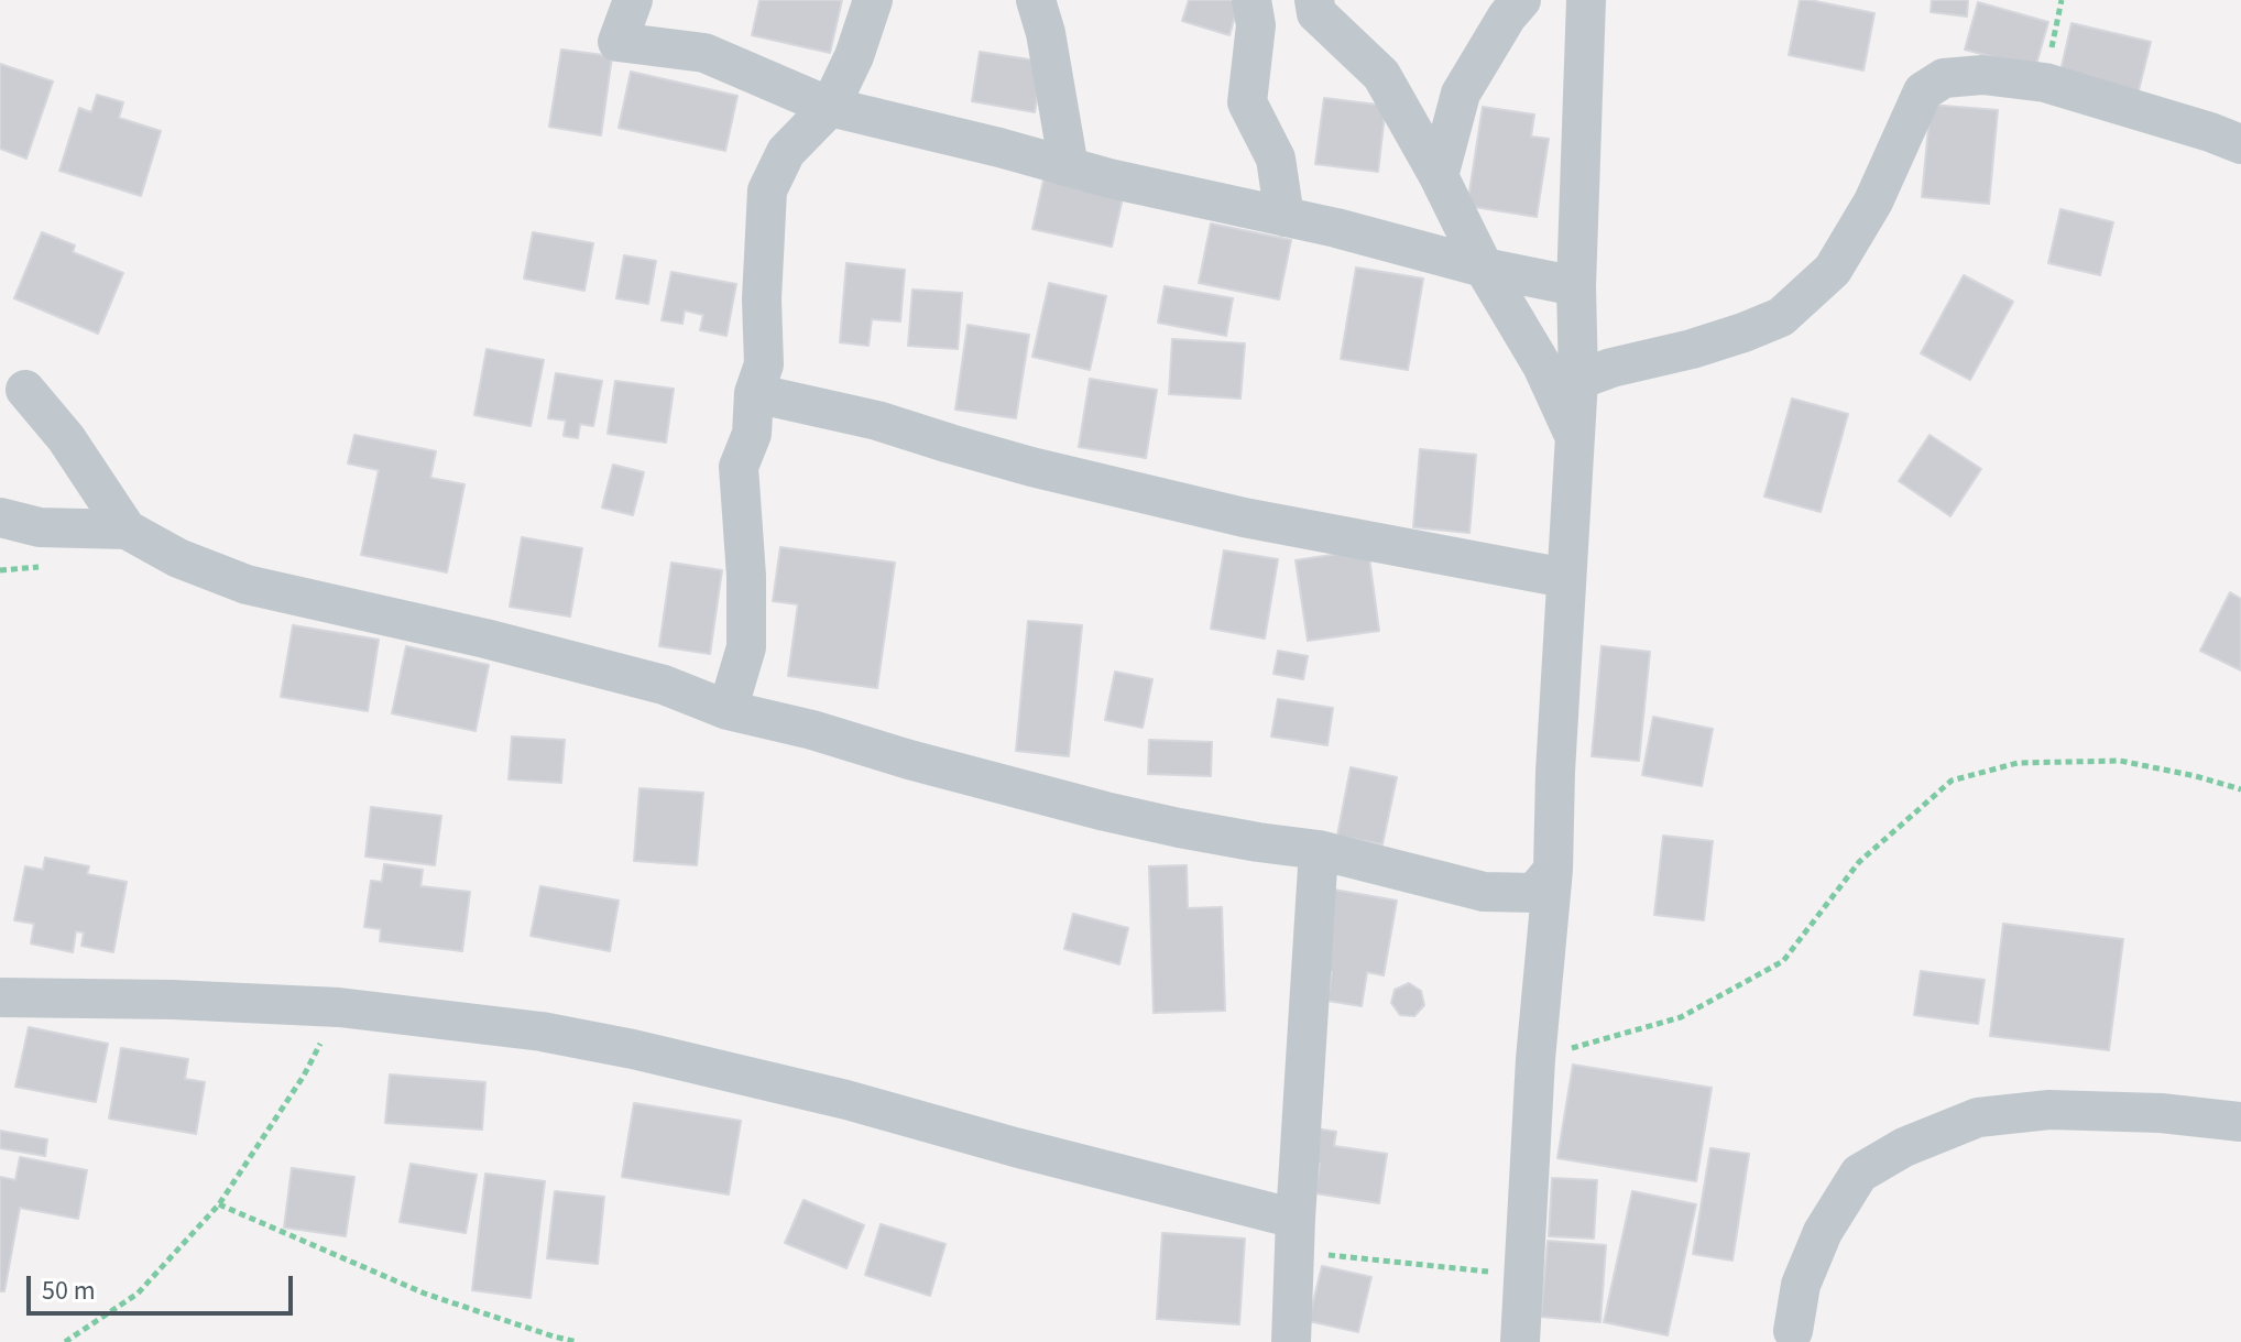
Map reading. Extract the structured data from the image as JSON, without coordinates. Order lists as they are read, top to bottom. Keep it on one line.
{"scale_bar":"50 m"}
